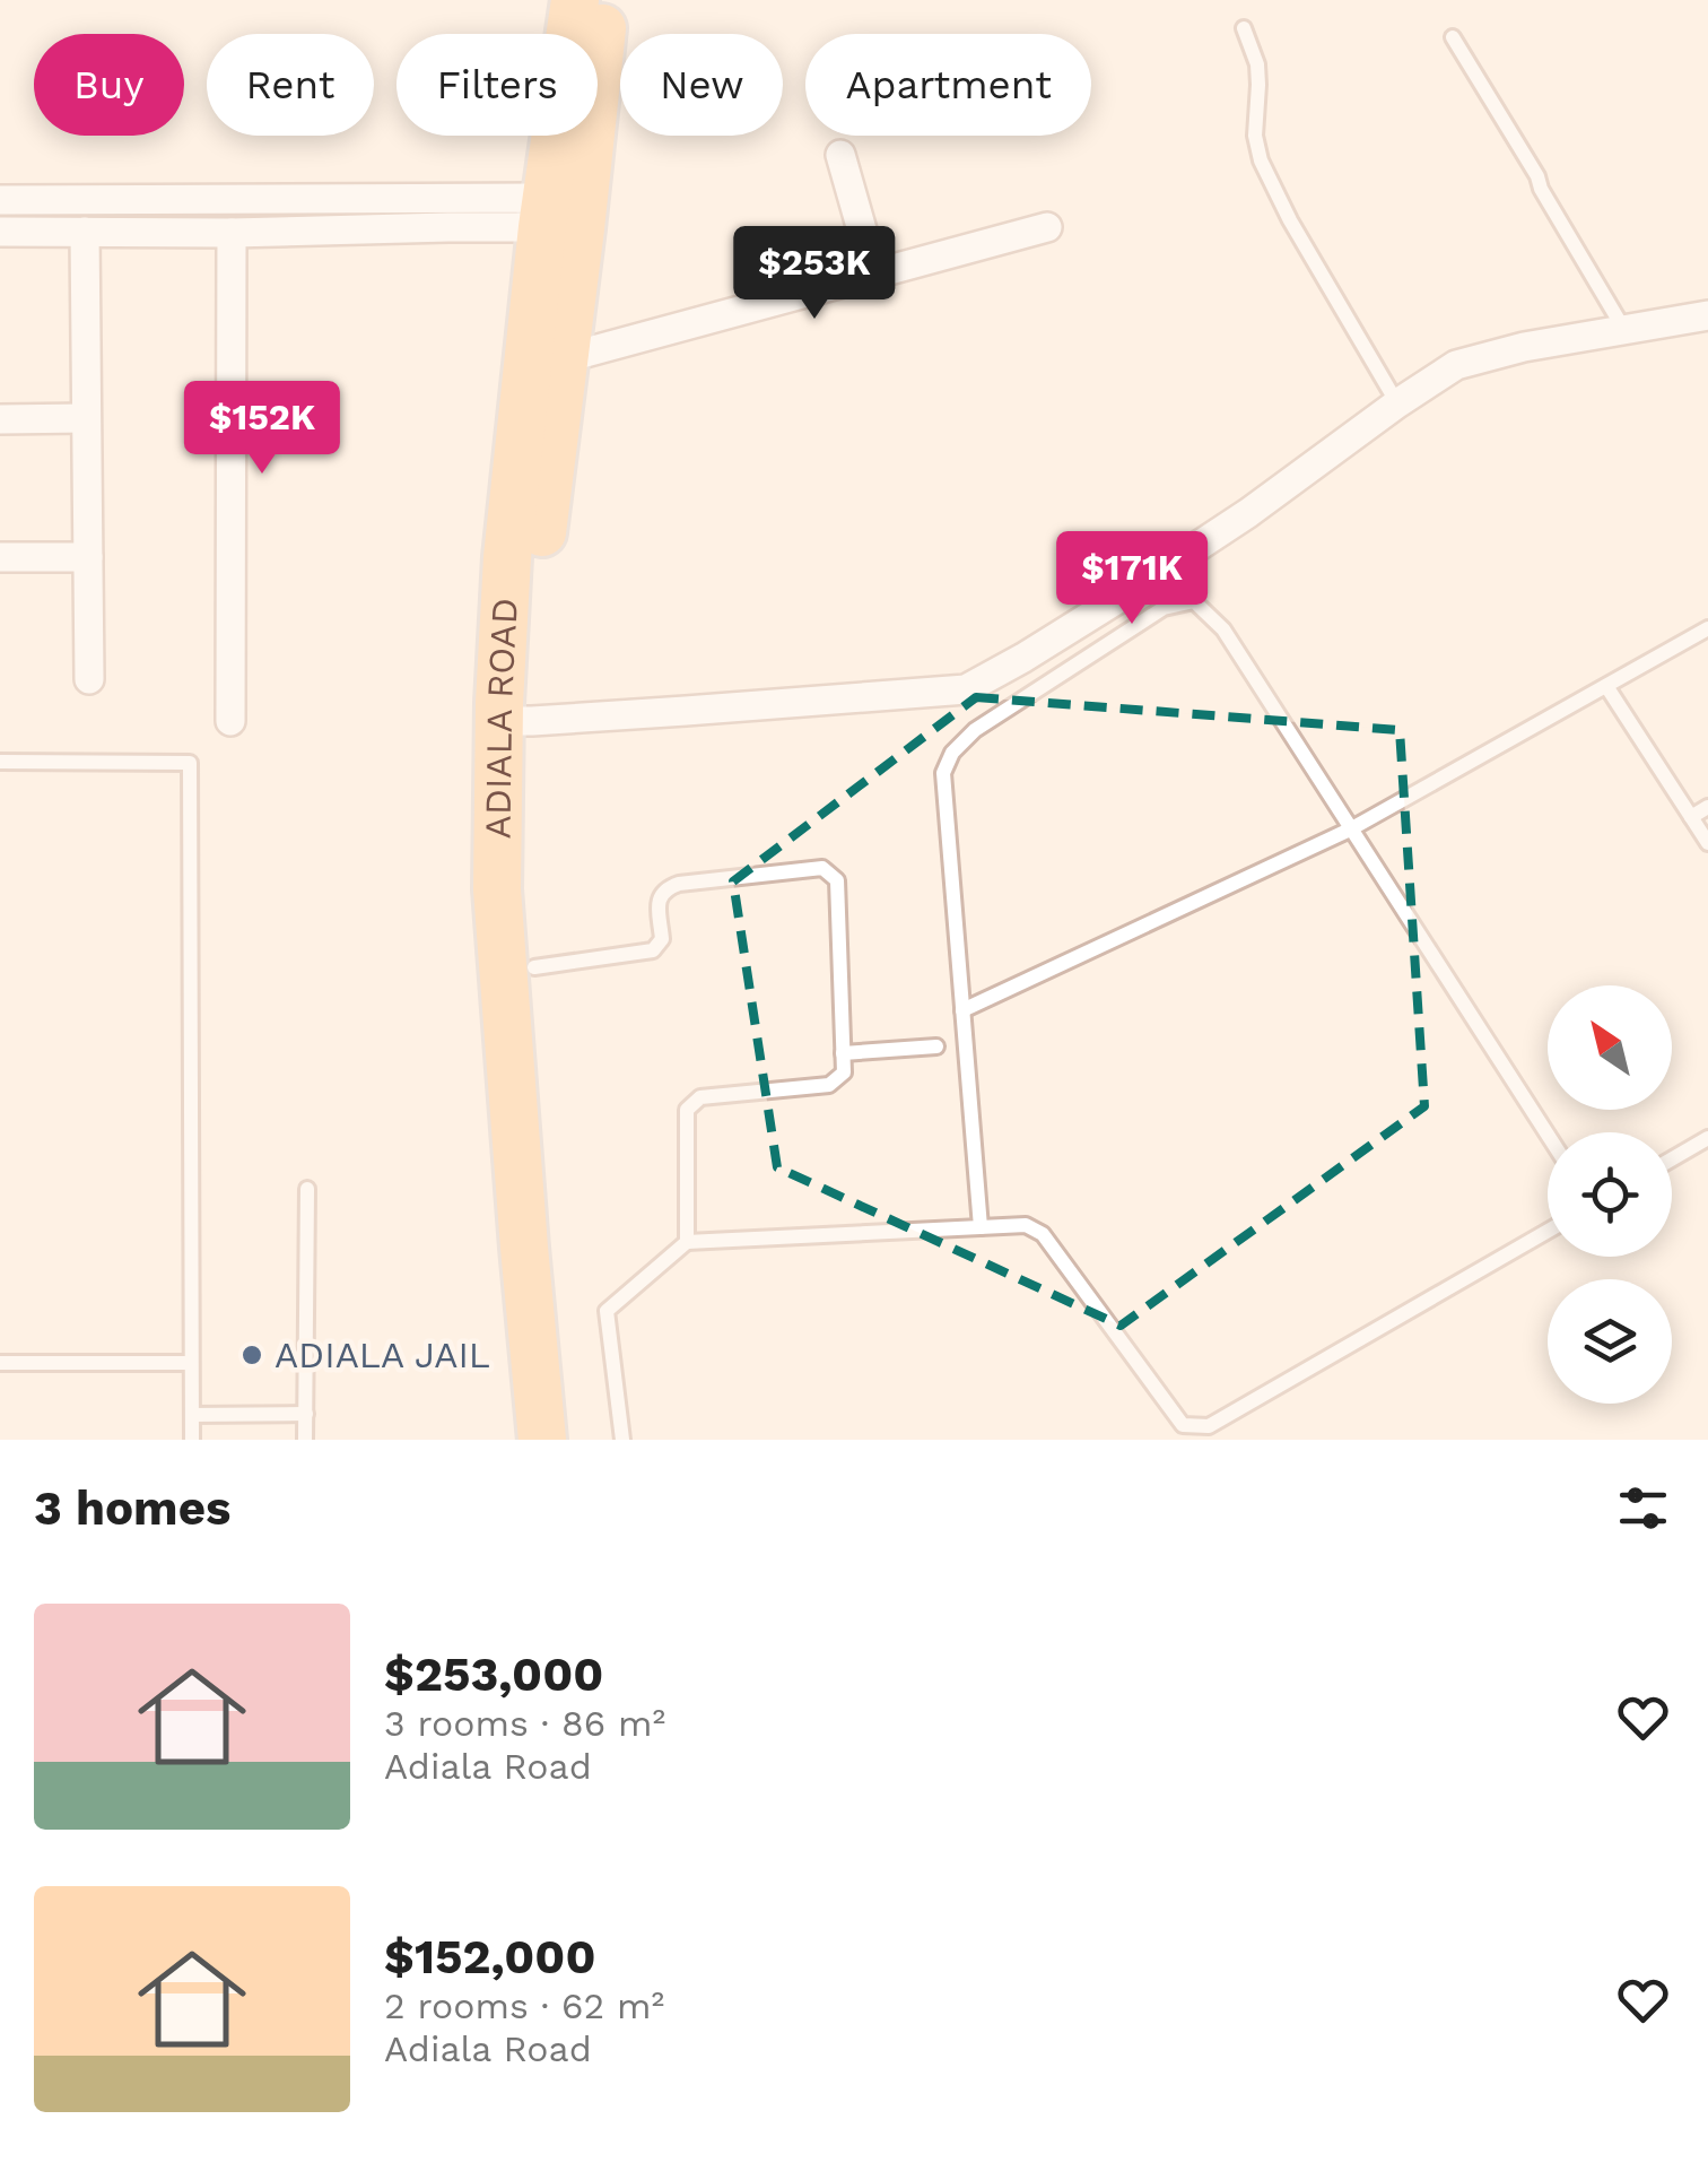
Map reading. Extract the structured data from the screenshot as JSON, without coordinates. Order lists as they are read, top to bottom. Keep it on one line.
{"streets":{"main road":["ADIALA ROAD"]},"places":["ADIALA JAIL"],"north":"top left","page":{"chip":["Buy","Rent","Filters","New","Apartment"],"price":["$253K","$152K","$171K"],"heading":"3 homes","list":[{"name":"$253,000","note":"3 rooms · 86 m² · Adiala Road"},{"name":"$152,000","note":"2 rooms · 62 m² · Adiala Road"}]}}
